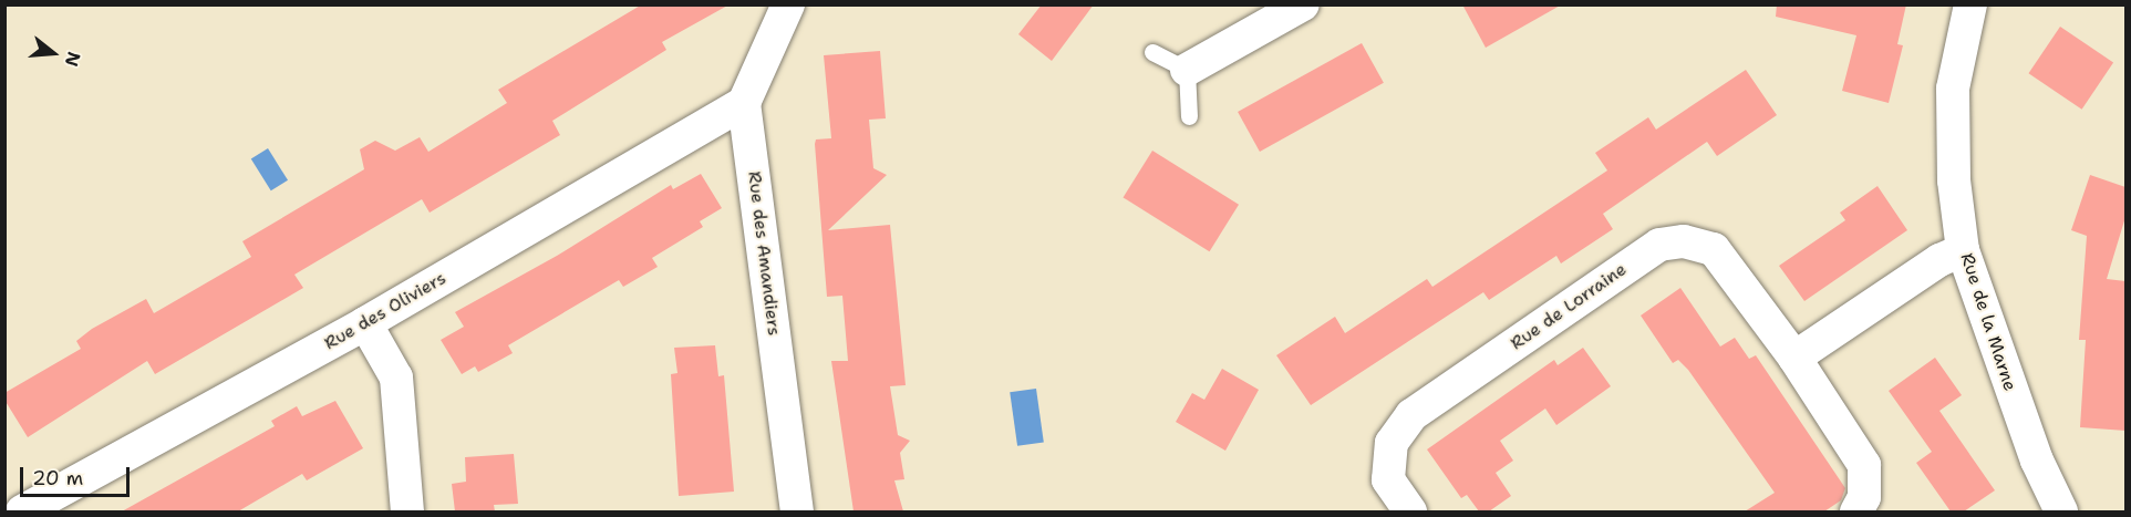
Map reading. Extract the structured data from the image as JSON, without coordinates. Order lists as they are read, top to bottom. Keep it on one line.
{"streets":{"street":["Rue des Amandiers","Rue de Lorraine","Rue des Oliviers","Rue de la Marne"]},"crossings":[["Rue des Amandiers","Rue des Oliviers"]],"scale_bar":"20 m","north":"right"}
